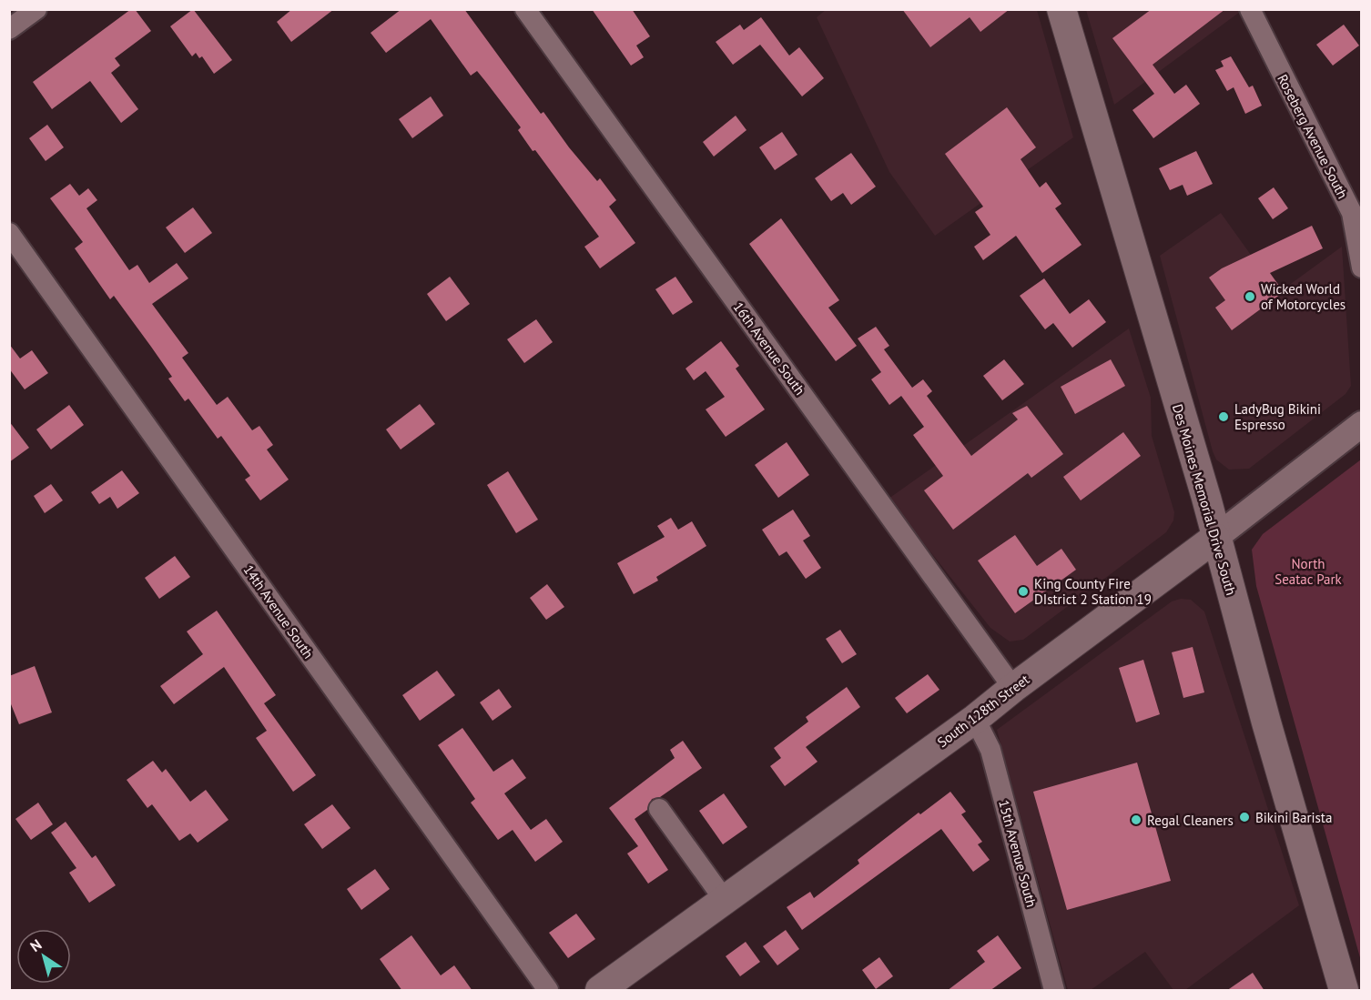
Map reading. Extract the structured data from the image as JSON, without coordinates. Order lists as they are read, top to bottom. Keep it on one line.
{"streets":{"main road":["Des Moines Memorial Drive South","South 128th Street"],"street":["Roseberg Avenue South","16th Avenue South","14th Avenue South","15th Avenue South"]},"crossings":[["16th Avenue South","South 128th Street"],["Des Moines Memorial Drive South","South 128th Street"],["South 128th Street","15th Avenue South"]],"parks":["North Seatac Park"],"places":["Wicked World of Motorcycles","LadyBug Bikini Espresso","King County Fire DIstrict 2 Station 19","Bikini Barista","Regal Cleaners"],"north":"top left"}
